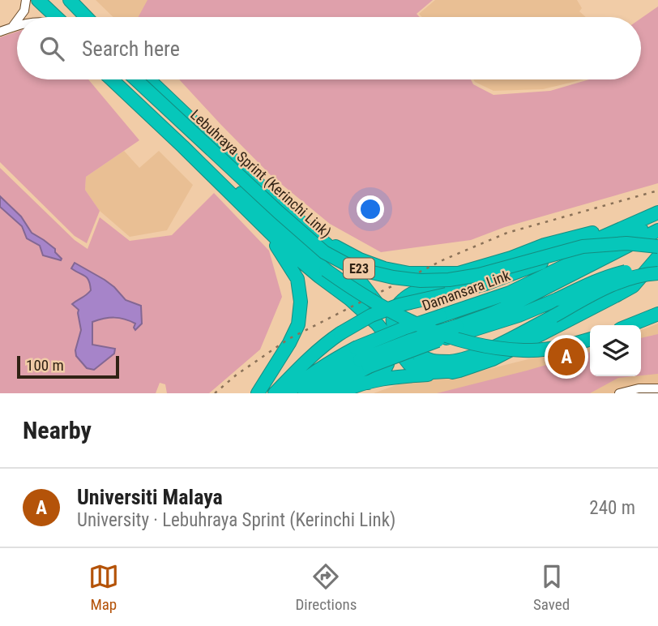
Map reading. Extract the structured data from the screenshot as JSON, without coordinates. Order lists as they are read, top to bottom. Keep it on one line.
{"streets":{"highway":["Lebuhraya Sprint (Kerinchi Link)","E23","Damansara Link"]},"scale_bar":"100 m","page":{"search":"Search here","pins":"A","scale":"100 m","heading":"Nearby","list":[{"mark":"A","name":"Universiti Malaya","note":"University · Lebuhraya Sprint (Kerinchi Link)","value":"240 m"}],"nav":["Map","Directions","Saved"]}}
